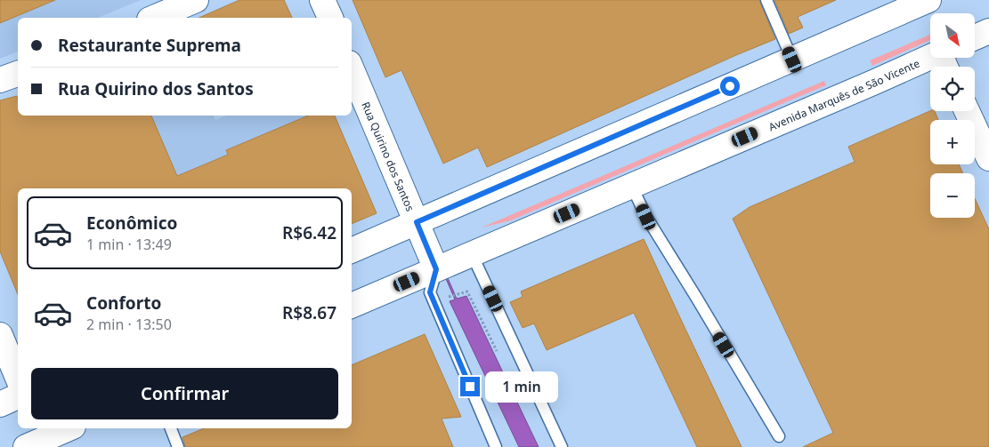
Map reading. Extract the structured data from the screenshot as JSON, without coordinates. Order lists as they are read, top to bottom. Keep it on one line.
{"streets":{"main road":["Avenida Marquês de São Vicente","Rua Quirino dos Santos"]},"crossings":[["Avenida Marquês de São Vicente","Rua Quirino dos Santos"]],"north":"bottom right","page":{"map_buttons":["+","−"],"banner":["Restaurante Suprema","Rua Quirino dos Santos"],"list":[{"name":"Econômico","note":"1 min · 13:49","value":"R$6.42"},{"name":"Conforto","note":"2 min · 13:50","value":"R$8.67"}],"buttons":"Confirmar","bubble":"1 min"}}
